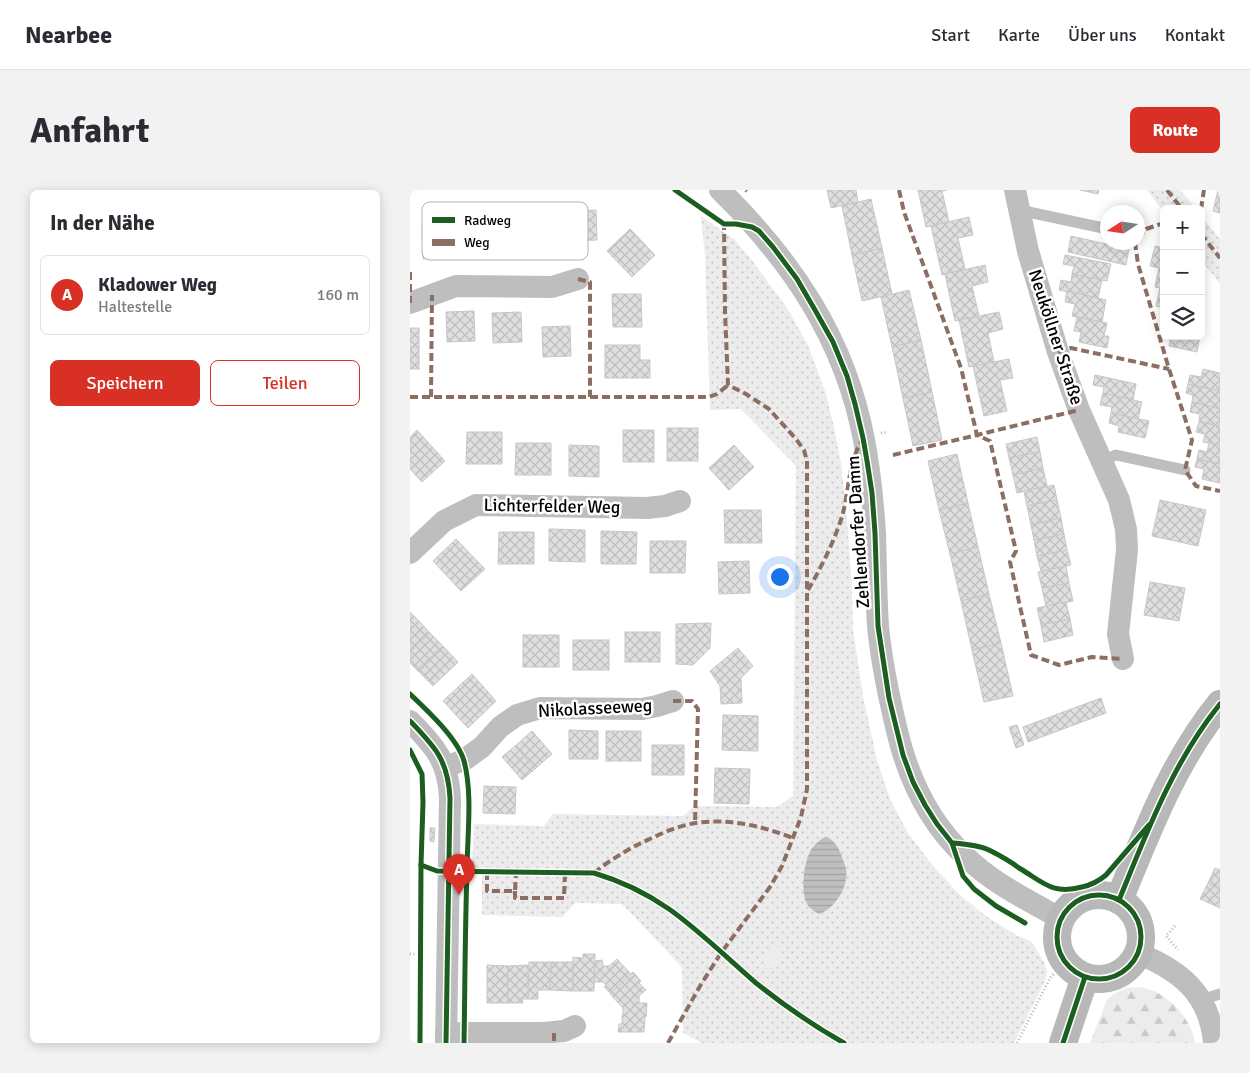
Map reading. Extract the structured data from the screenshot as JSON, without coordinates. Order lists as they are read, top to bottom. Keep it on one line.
{"streets":{"street":["Neuköllner Straße","Lichterfelder Weg","Zehlendorfer Damm","Nikolasseeweg"]},"legend":["Radweg","Weg"],"north":"left","page":{"header":"Nearbee","nav":["Start","Karte","Über uns","Kontakt"],"buttons":["Route",["Speichern","Teilen"]],"title":"Anfahrt","heading":"In der Nähe","map_buttons":["+","−"],"list":[{"mark":"A","name":"Kladower Weg","note":"Haltestelle","value":"160 m"}],"pins":"A"}}
